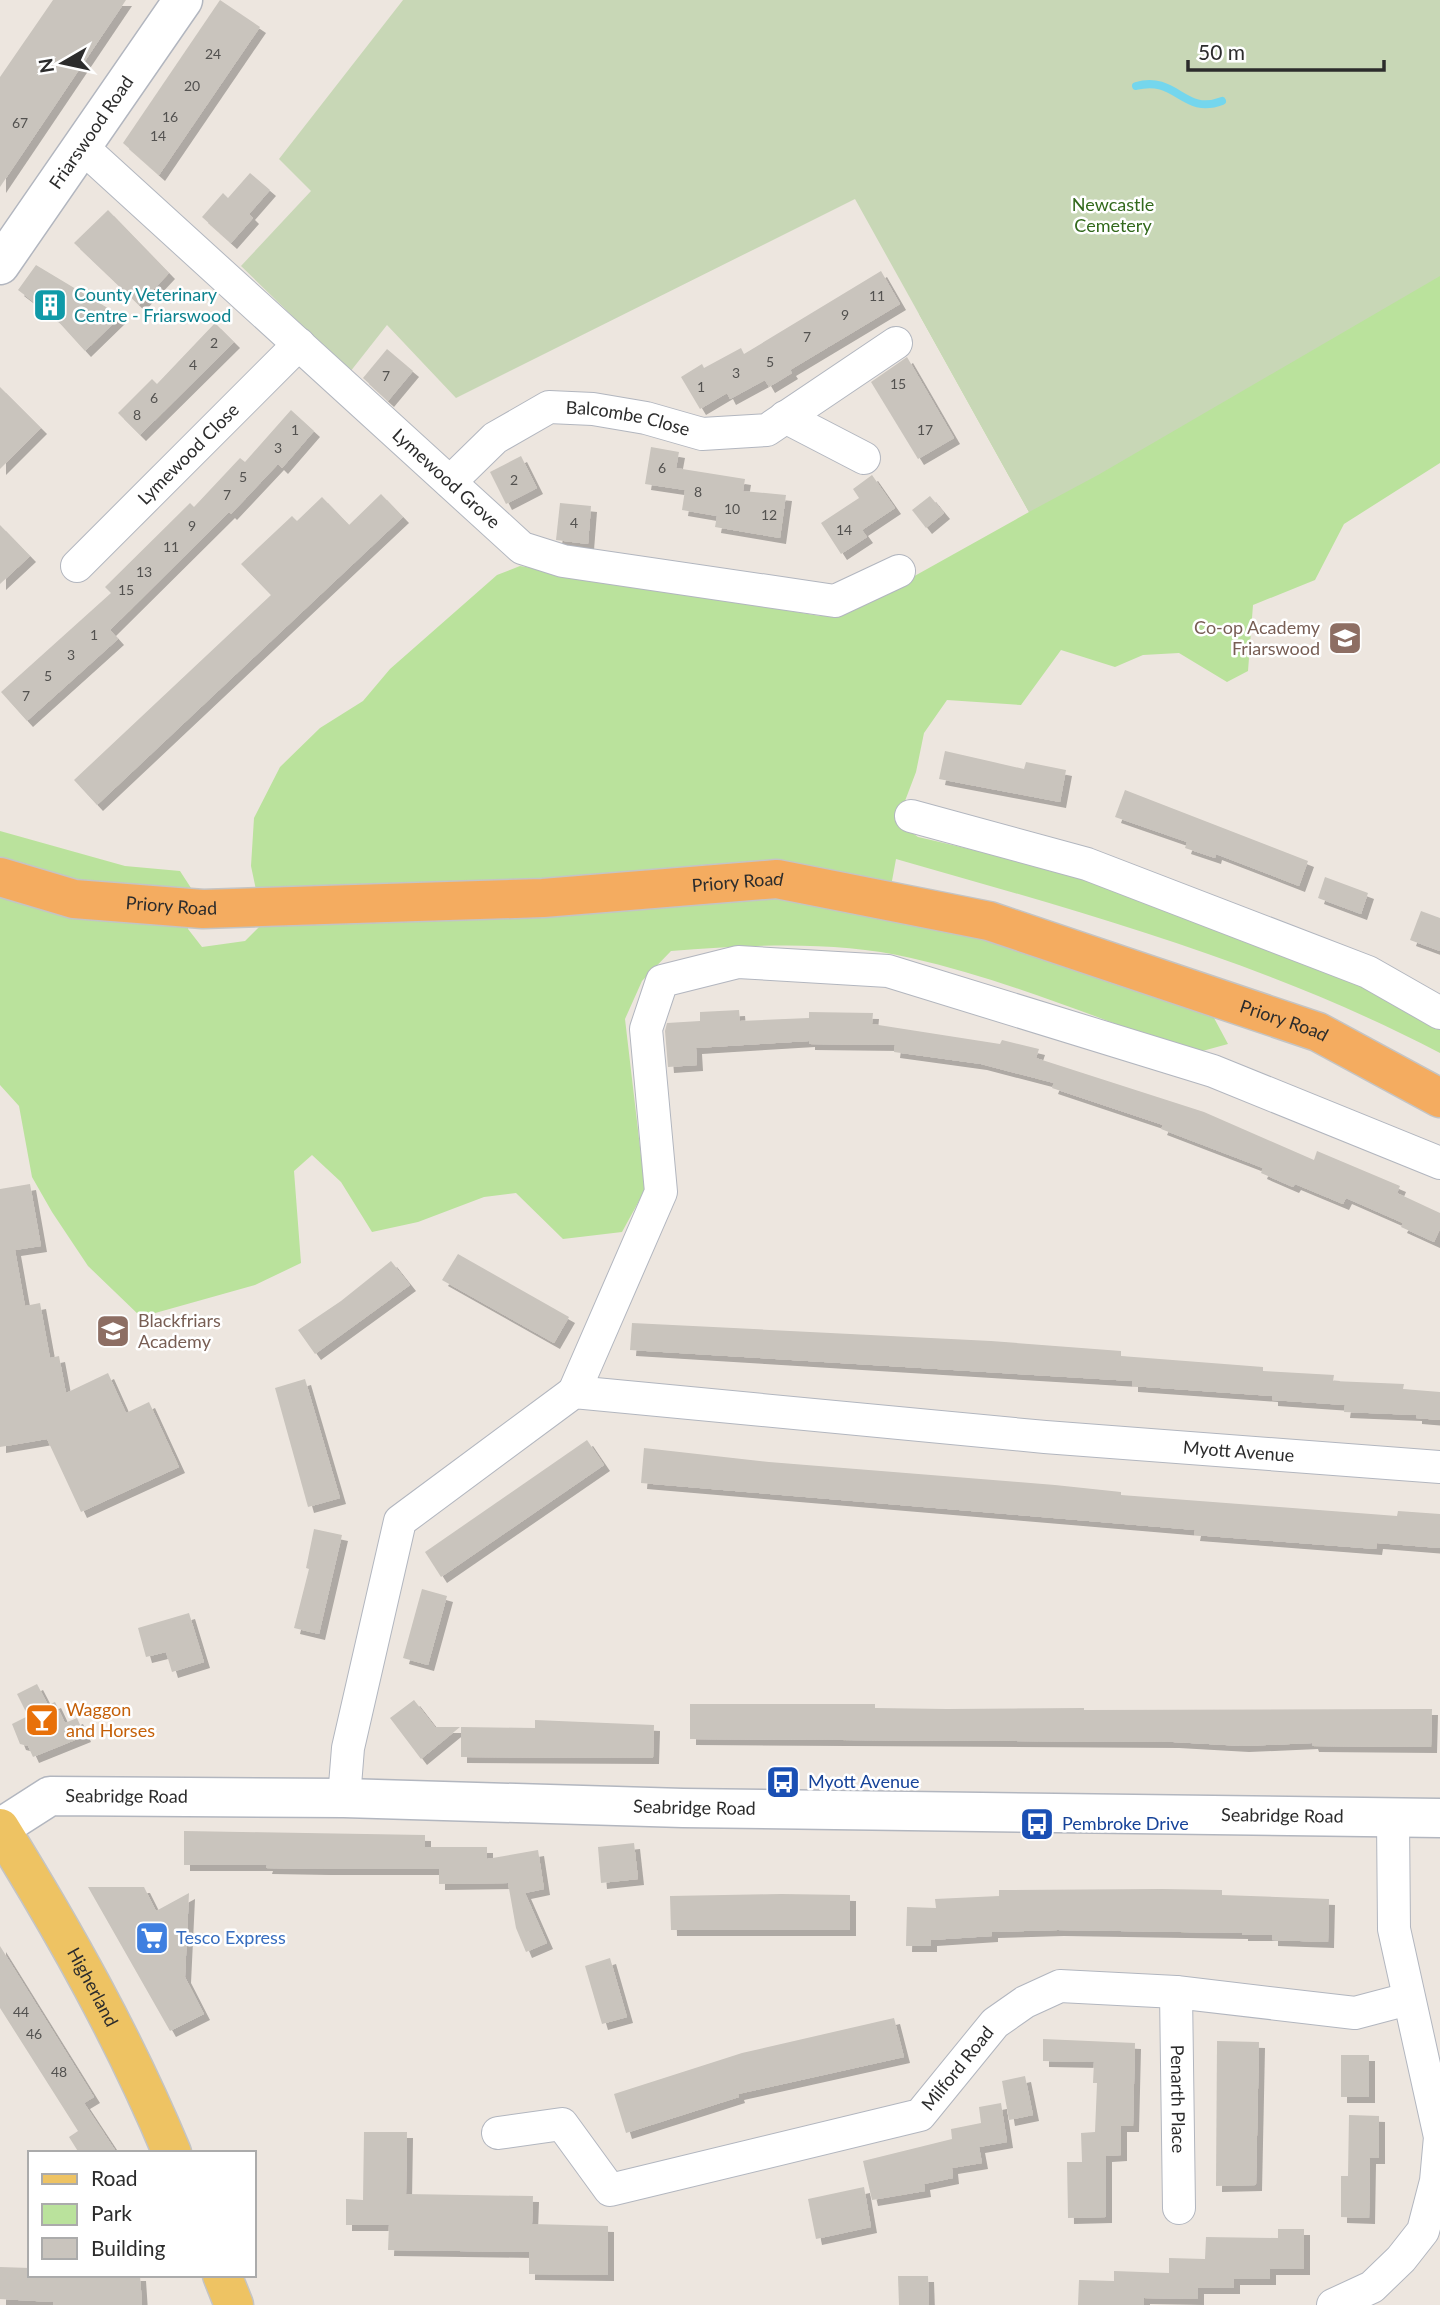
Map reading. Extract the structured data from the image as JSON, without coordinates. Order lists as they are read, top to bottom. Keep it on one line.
{"streets":{"highway":["Priory Road"],"main road":["Friarswood Road","Seabridge Road","Higherland"],"street":["Balcombe Close","Lymewood Close","Lymewood Grove","Myott Avenue","Milford Road","Penarth Place"]},"crossings":[["Friarswood Road","Lymewood Grove"],["Balcombe Close","Lymewood Grove"],["Lymewood Close","Lymewood Grove"],["Seabridge Road","Higherland"],["Milford Road","Penarth Place"]],"parks":["Newcastle Cemetery"],"places":{"building":["County Veterinary Centre - Friarswood"],"school or university":["Co-op Academy Friarswood","Blackfriars Academy"],"bar":["Waggon and Horses"],"bus stop":["Myott Avenue","Pembroke Drive"],"supermarket":["Tesco Express"]},"house_numbers":["24","20","16","67","14","11","9","7","2","5","4","3","7","15","1","6","8","1","17","3","6","5","2","8","7","10","12","4","9","14","11","13","15","1","3","5","7","44","46","48"],"legend":["Road","Park","Building"],"scale_bar":"50 m","north":"left"}
